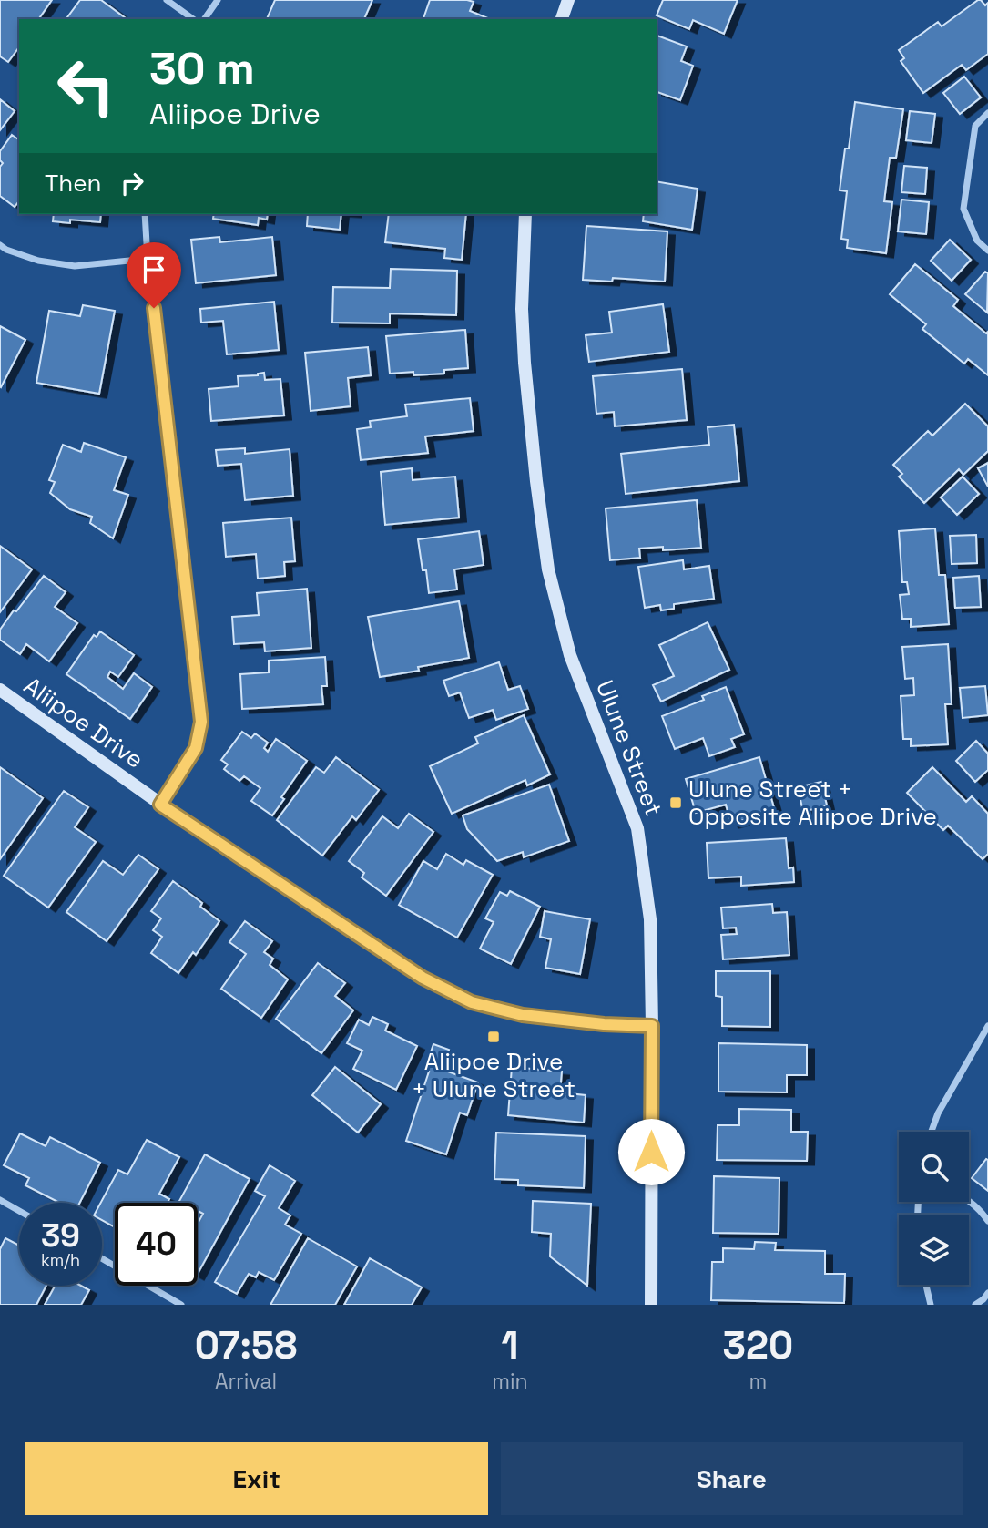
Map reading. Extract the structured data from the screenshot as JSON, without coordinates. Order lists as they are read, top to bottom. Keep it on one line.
{"streets":{"street":["Aliipoe Drive","Ulune Street"]},"crossings":[["Aliipoe Drive","Ulune Street"]],"places":{"transit":["Ulune Street + Opposite Aliipoe Drive","Aliipoe Drive + Ulune Street"]},"page":{"turn":["30 m","Aliipoe Drive"],"then":"Then","speed":"39 km/h","limit":"40","eta":["07:58","Arrival","1","min","320","m"],"buttons":["Exit","Share"]}}
